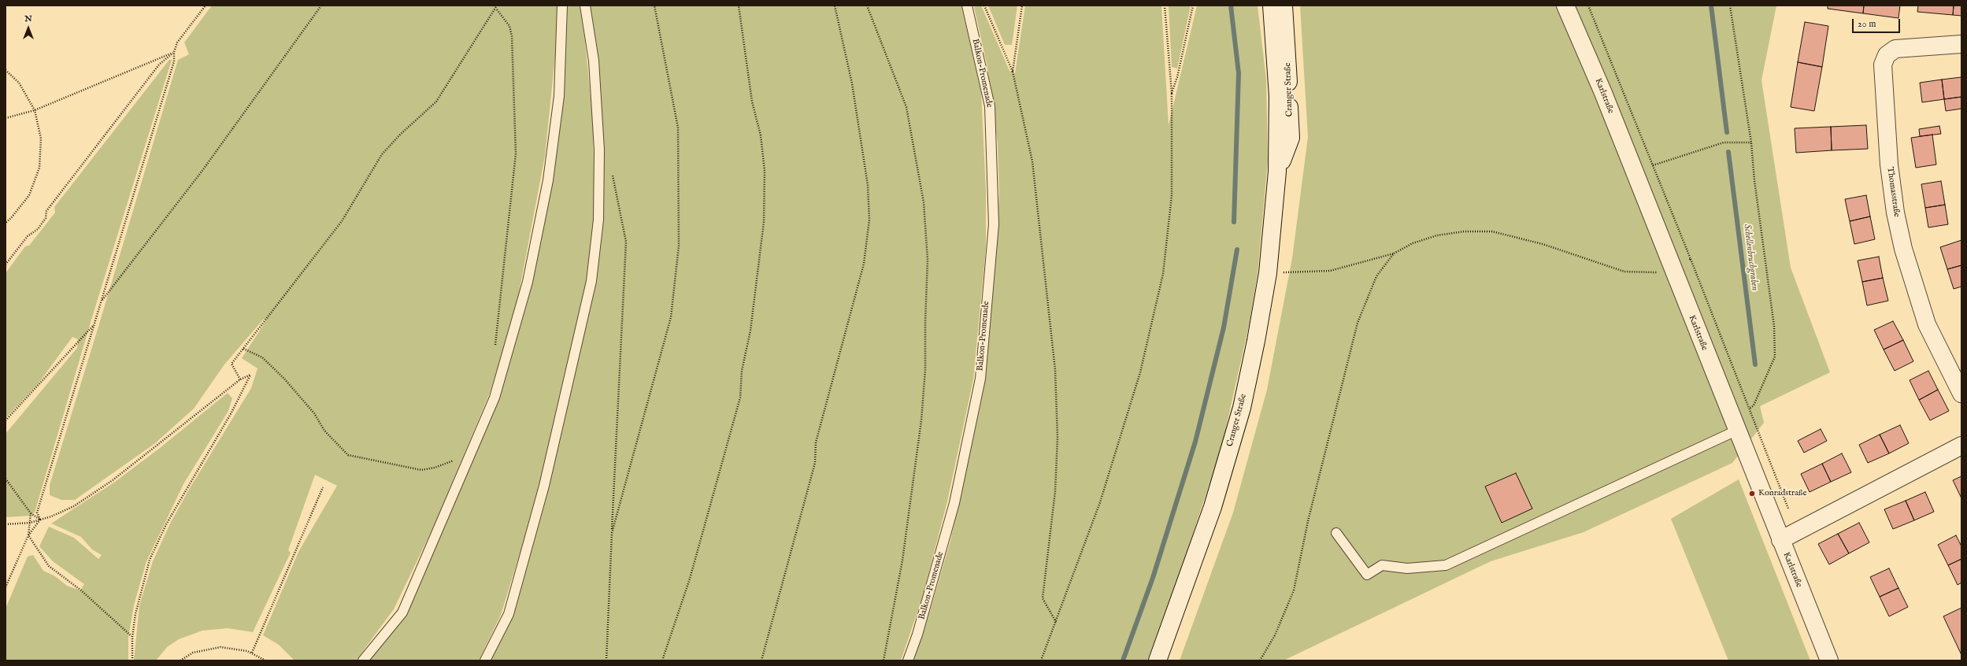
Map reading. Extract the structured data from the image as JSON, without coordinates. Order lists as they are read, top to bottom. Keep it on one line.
{"streets":{"street":["Cranger Straße","Karlstraße","Thomasstraße"],"lane":["Balkon-Promenade"]},"water":["Schellenbruchgraben"],"places":["Konradstraße"],"scale_bar":"20 m","north":"top"}
